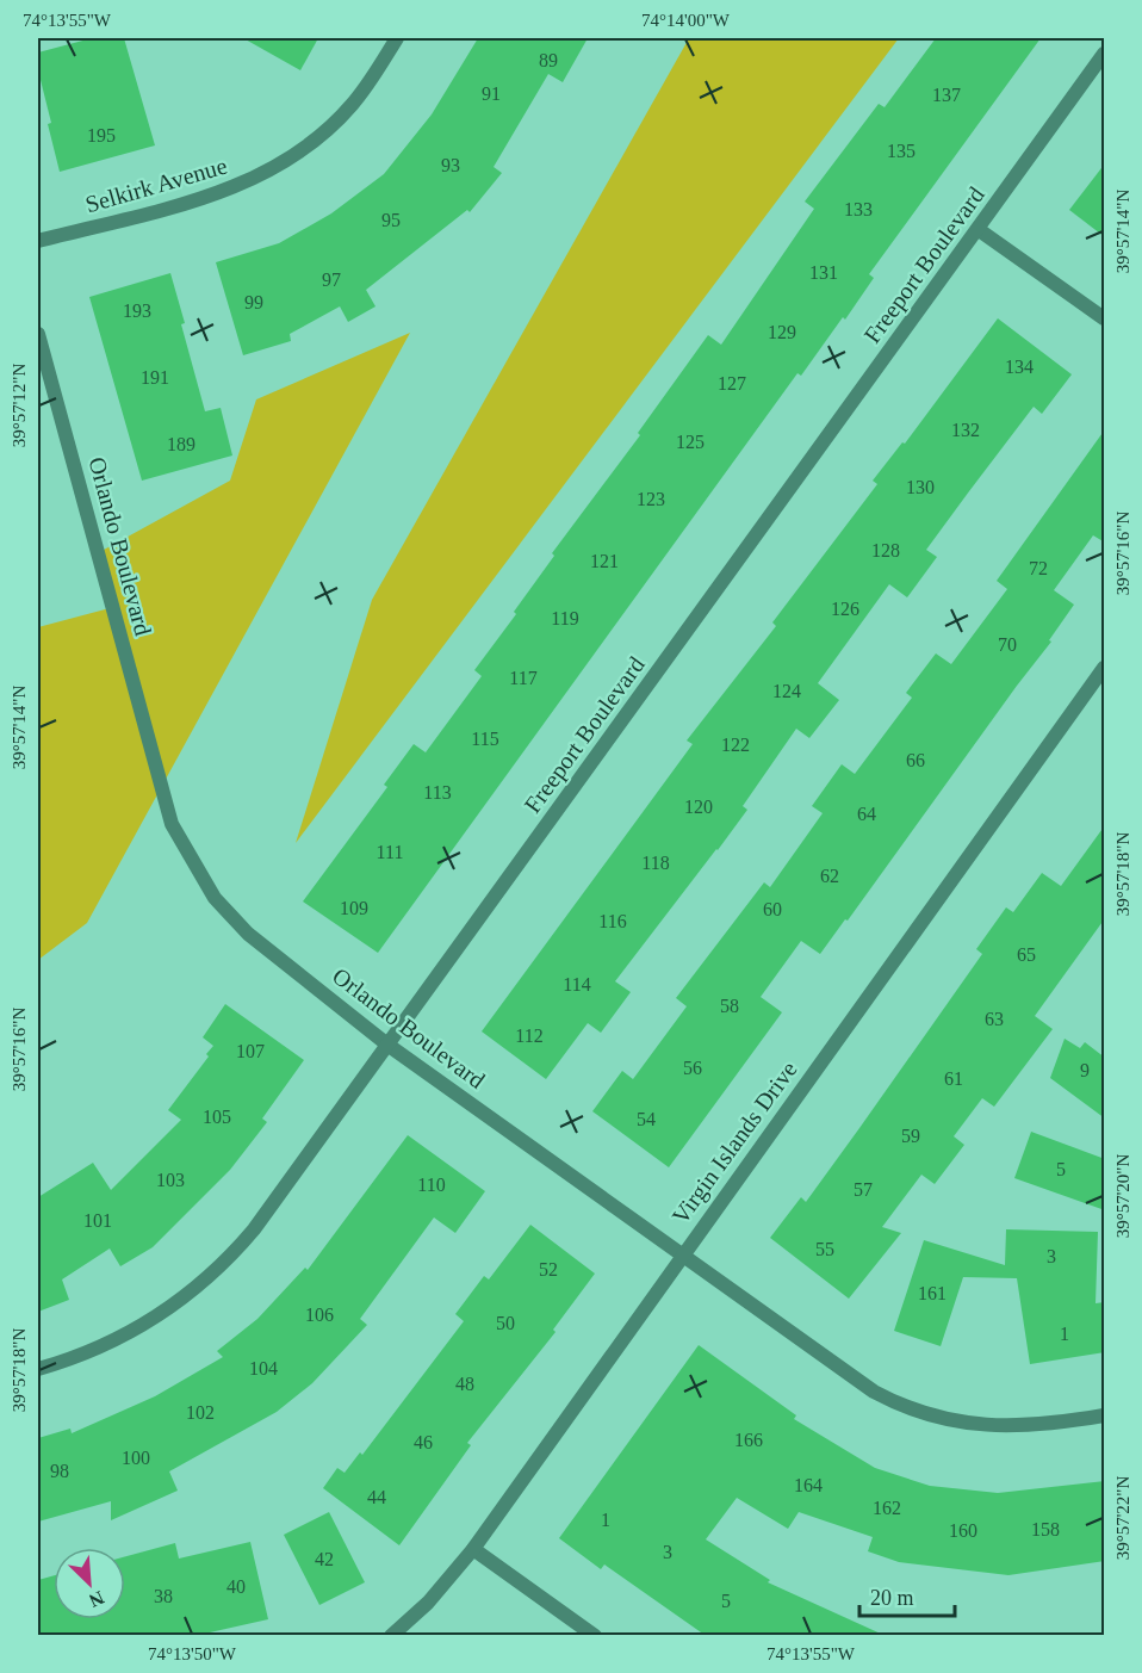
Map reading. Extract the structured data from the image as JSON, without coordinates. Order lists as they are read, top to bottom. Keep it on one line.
{"streets":{"street":["Selkirk Avenue","Freeport Boulevard","Orlando Boulevard","Virgin Islands Drive"]},"crossings":[["Freeport Boulevard","Orlando Boulevard"],["Orlando Boulevard","Virgin Islands Drive"]],"house_numbers":["89","91","137","195","135","93","133","95","131","97","99","193","129","134","191","127","132","125","189","130","123","128","121","72","126","119","70","117","124","115","122","66","113","120","64","111","118","62","109","60","116","65","114","58","63","112","107","56","9","61","105","54","59","5","103","110","57","101","55","3","52","161","106","50","1","104","48","102","166","46","100","98","164","44","162","1","158","160","3","42","40","38","5"],"scale_bar":"20 m","north":"bottom right","coordinates":["74°13'55\"W","74°14'00\"W","39°57'14\"N","39°57'12\"N","39°57'16\"N","39°57'18\"N","39°57'20\"N","39°57'22\"N","74°13'50\"W"]}
